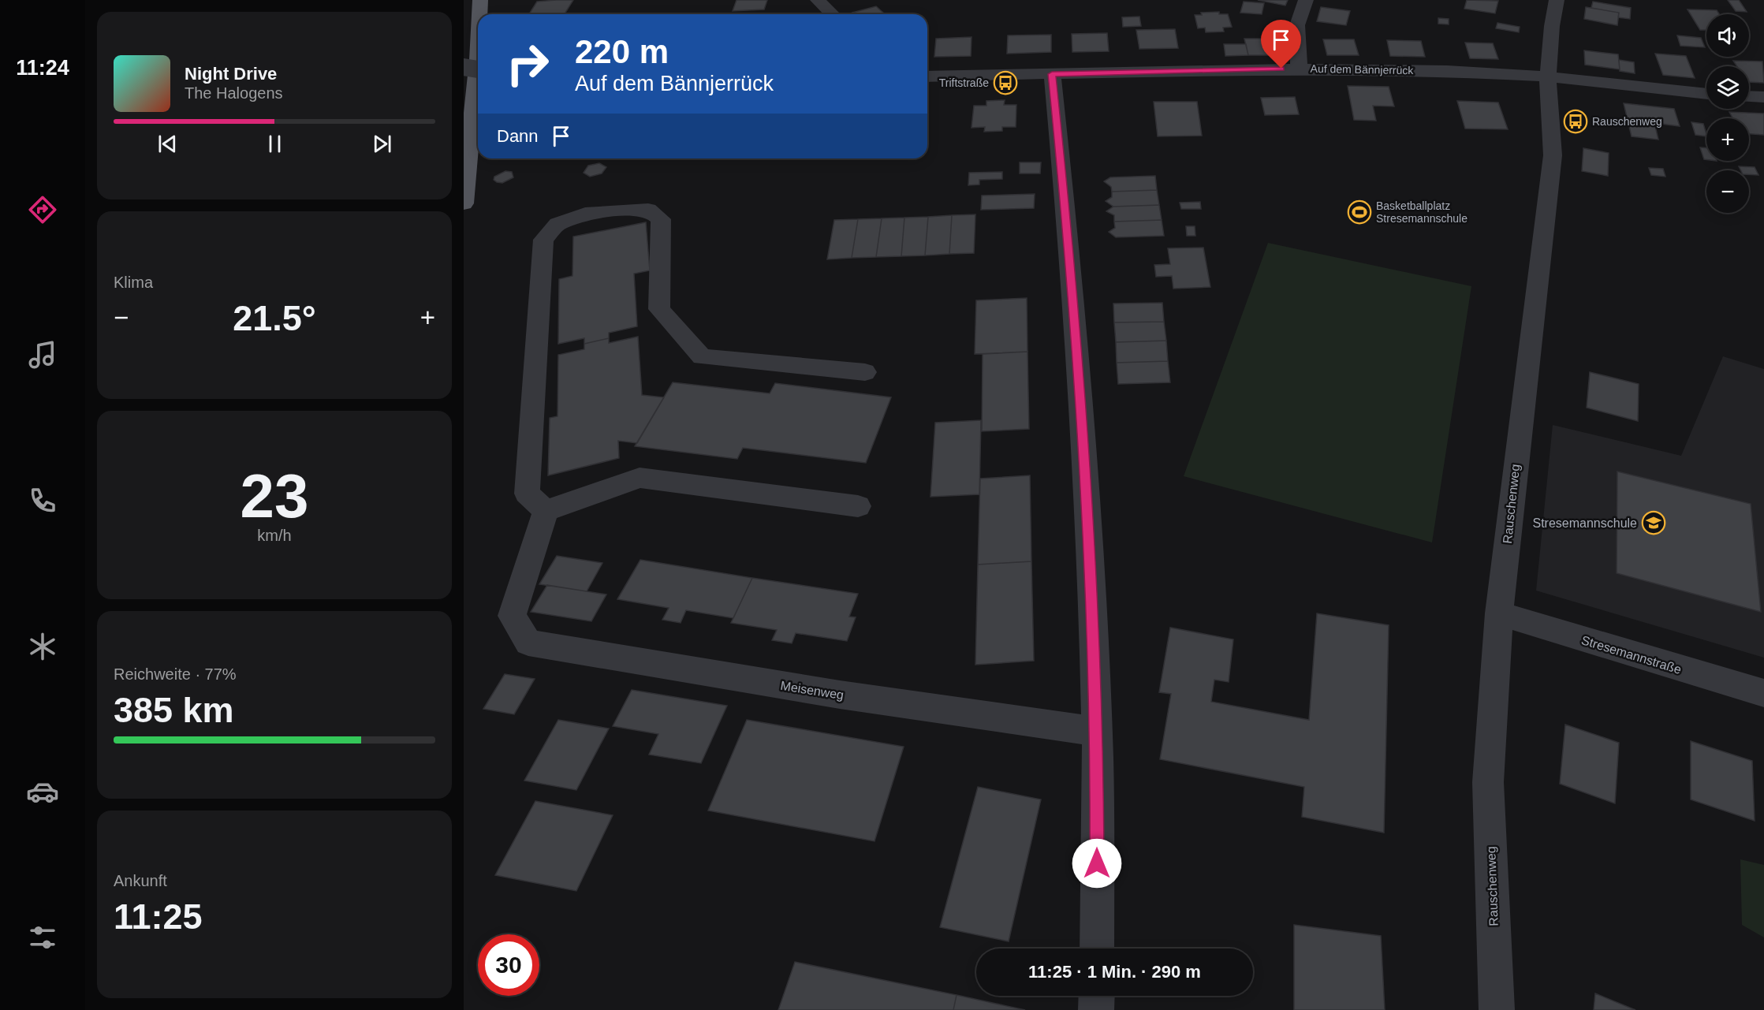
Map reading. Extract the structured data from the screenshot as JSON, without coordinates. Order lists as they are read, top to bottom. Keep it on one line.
{"streets":{"street":["Auf dem Bännjerrück","Rauschenweg","Stresemannstraße","Meisenweg"]},"crossings":[["Auf dem Bännjerrück","Rauschenweg"],["Rauschenweg","Stresemannstraße"]],"places":{"bus stop":["Triftstraße","Rauschenweg"],"sports":["Basketballplatz Stresemannschule"],"school or university":["Stresemannschule"]},"page":{"tabs":"11:24","map_buttons":["+","−"],"turn":["220 m","Auf dem Bännjerrück"],"song":["Night Drive","The Halogens"],"then":"Dann","tile":["Klima",["23","km/h"],["Reichweite · 77%","385 km"],["Ankunft","11:25"]],"heat":["−","21.5°","+"],"limit":"30","trip":"11:25 · 1 Min. · 290 m"}}
